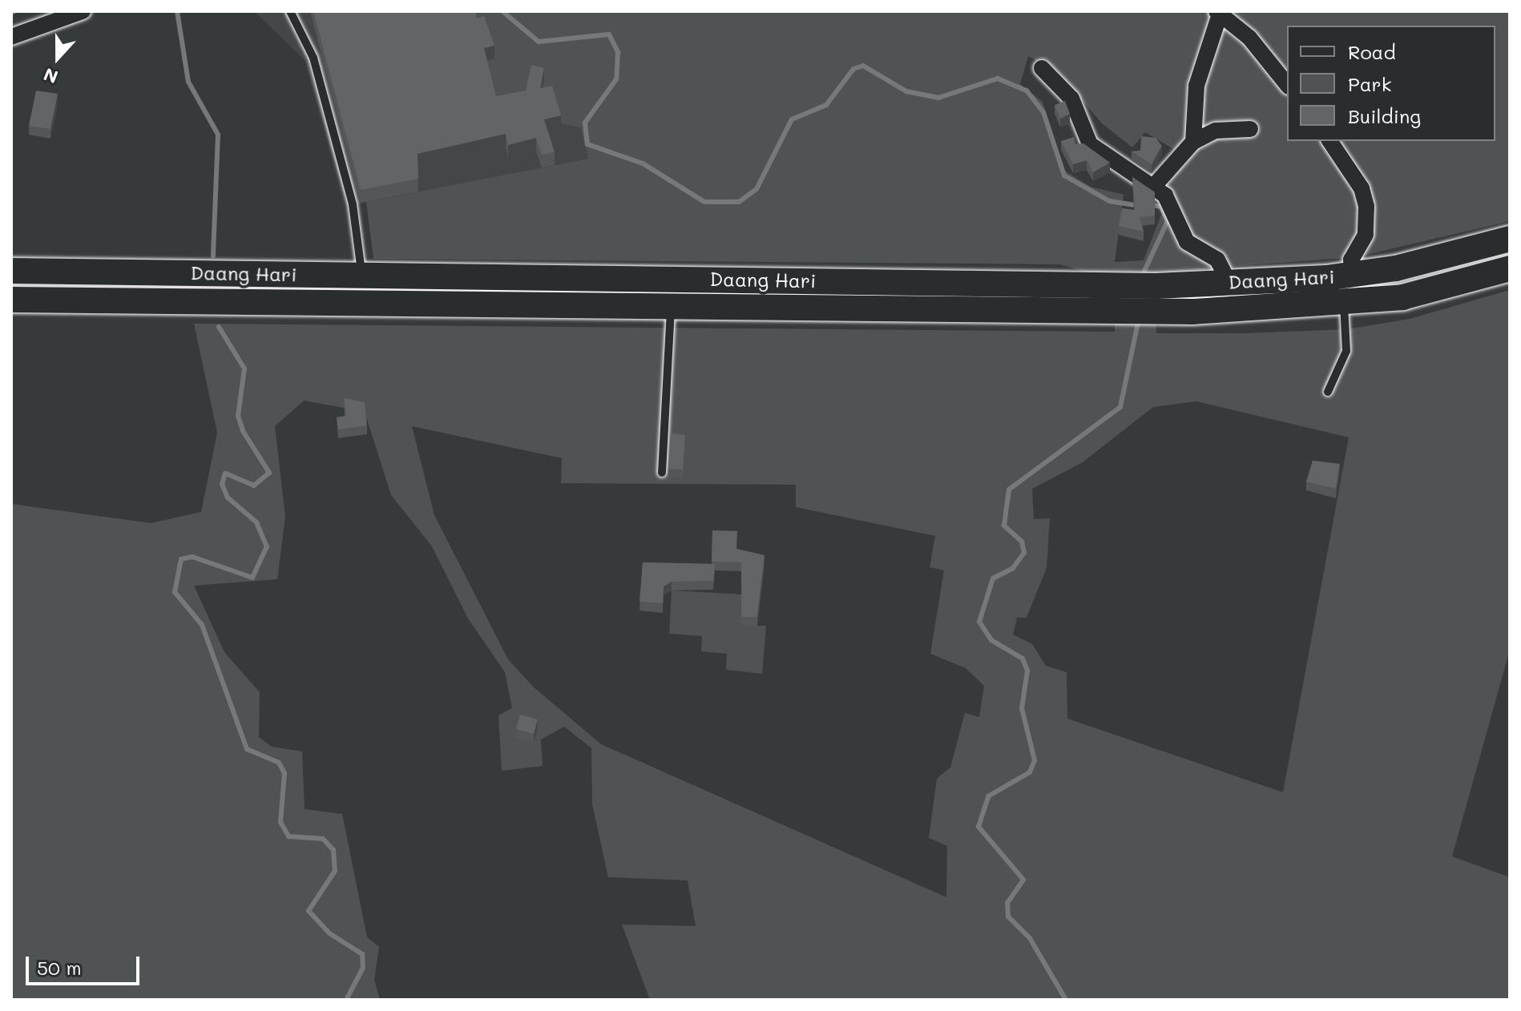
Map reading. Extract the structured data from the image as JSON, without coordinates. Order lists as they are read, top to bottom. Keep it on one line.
{"streets":{"main road":["Daang Hari"]},"legend":["Road","Park","Building"],"scale_bar":"50 m","north":"bottom"}
